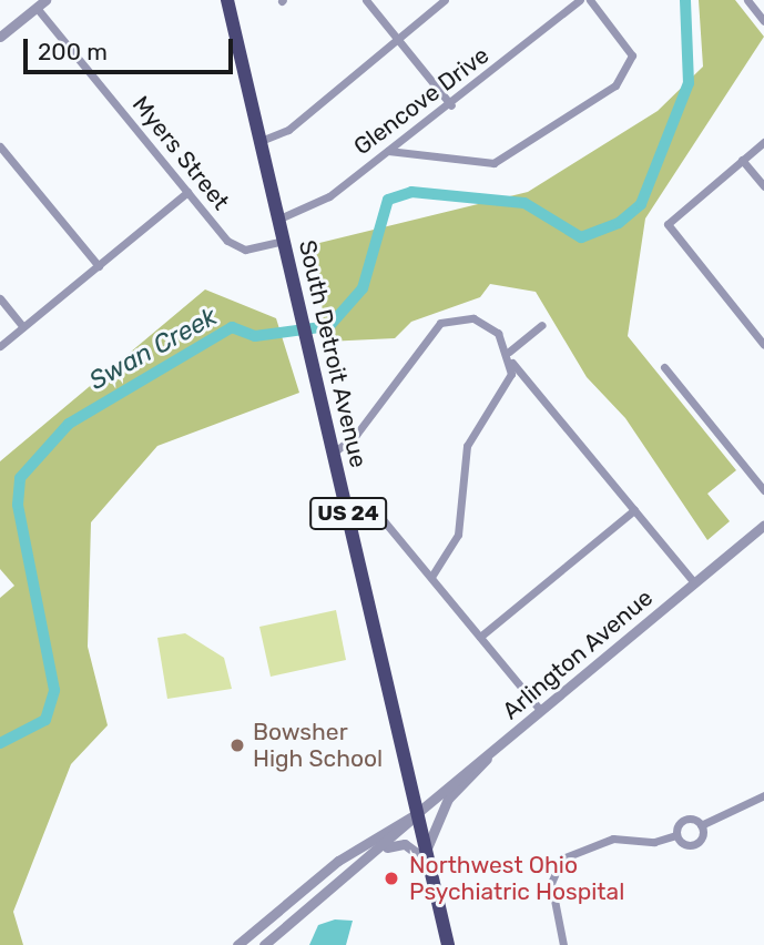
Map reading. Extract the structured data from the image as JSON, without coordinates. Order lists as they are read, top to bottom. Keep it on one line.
{"streets":{"main road":["South Detroit Avenue","US 24"],"street":["Glencove Drive","Myers Street","Arlington Avenue"]},"crossings":[["Glencove Drive","South Detroit Avenue"],["Myers Street","South Detroit Avenue"],["South Detroit Avenue","Arlington Avenue"]],"water":["Swan Creek"],"places":["Bowsher High School","Northwest Ohio Psychiatric Hospital"],"scale_bar":"200 m"}
